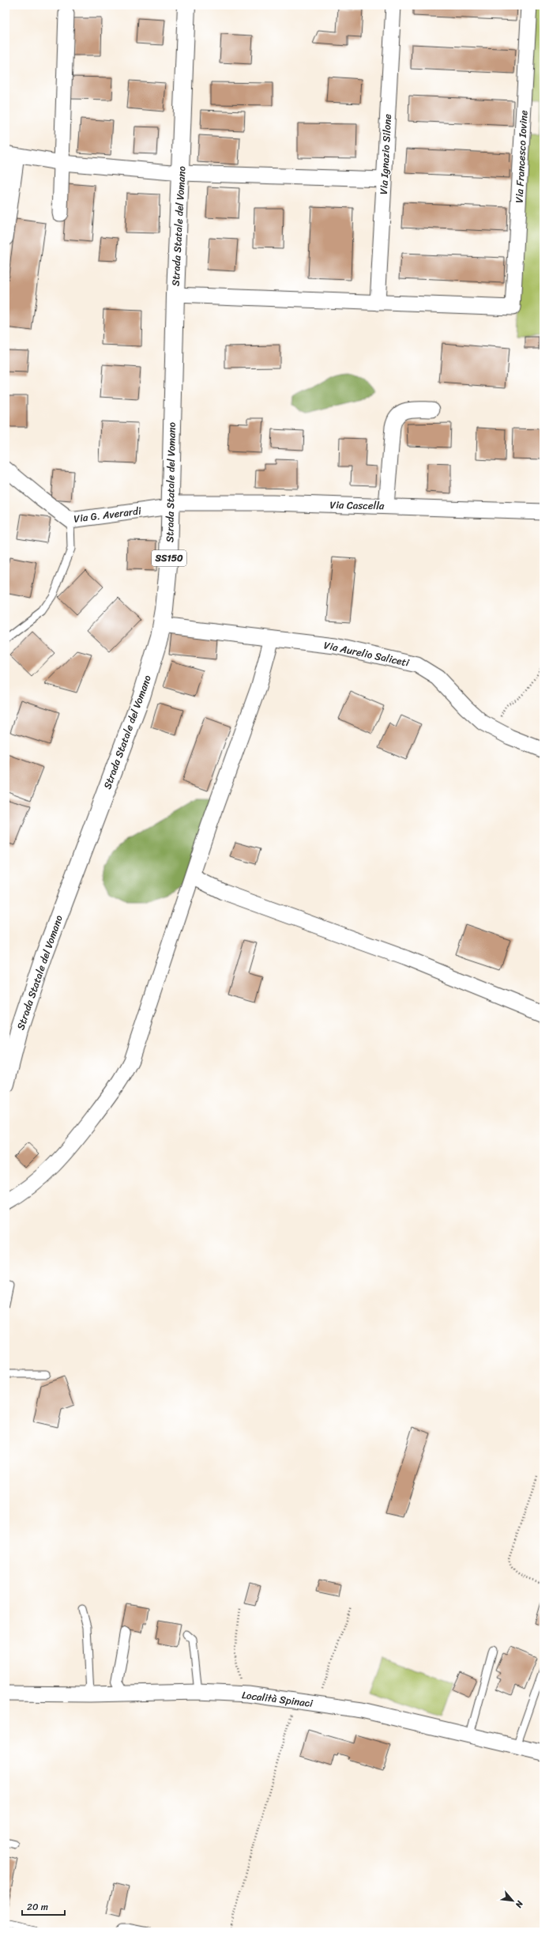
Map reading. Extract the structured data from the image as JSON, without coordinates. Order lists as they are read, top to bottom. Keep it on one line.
{"streets":{"main road":["Strada Statale del Vomano","SS150"],"street":["Via Ignazio Silone","Via Francesco Iovine","Via Cascella","Via G. Averardi","Via Aurelio Saliceti","Località Spinaci"]},"crossings":[["Via Ignazio Silone","Via Francesco Iovine"],["Strada Statale del Vomano","Via Cascella"],["Strada Statale del Vomano","Via G. Averardi"],["Strada Statale del Vomano","Via Aurelio Saliceti"],["Via Cascella","Via G. Averardi"]],"scale_bar":"20 m","north":"bottom right"}
